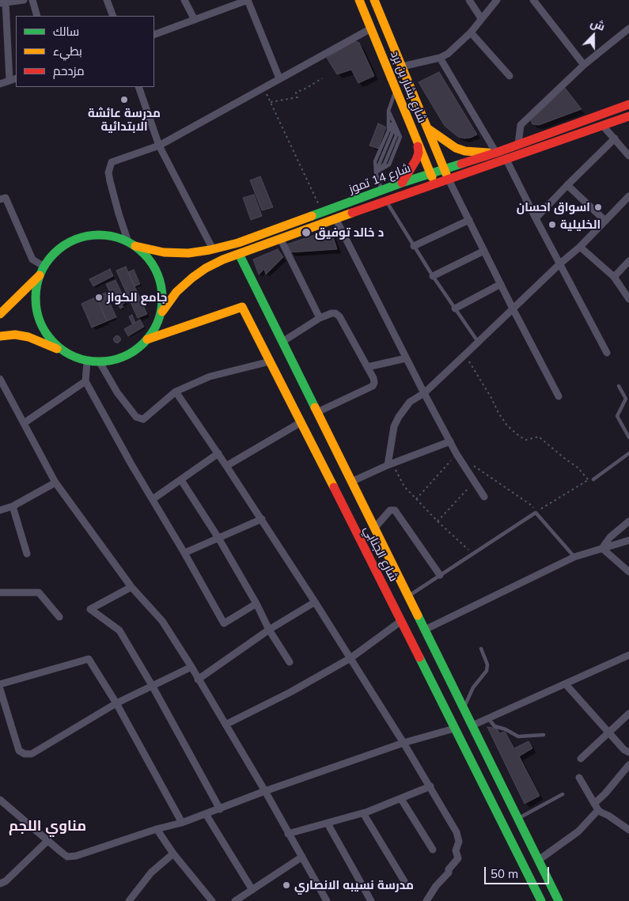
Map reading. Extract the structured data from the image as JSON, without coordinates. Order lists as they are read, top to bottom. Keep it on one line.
{"streets":{"main road":["شارع بشار بن برد","شارع 14 تموز","شارع الجنابي"]},"crossings":[["شارع بشار بن برد","شارع 14 تموز"],["شارع 14 تموز","شارع الجنابي"]],"districts":["مناوي اللجم"],"places":["مدرسة عائشة الابتدائية","اسواق احسان","الخليلية","د خالد توفيق","جامع الكواز","مدرسة نسيبه الانصاري"],"legend":["سالك","بطيء","مزدحم"],"scale_bar":"50 m","north":"top"}
